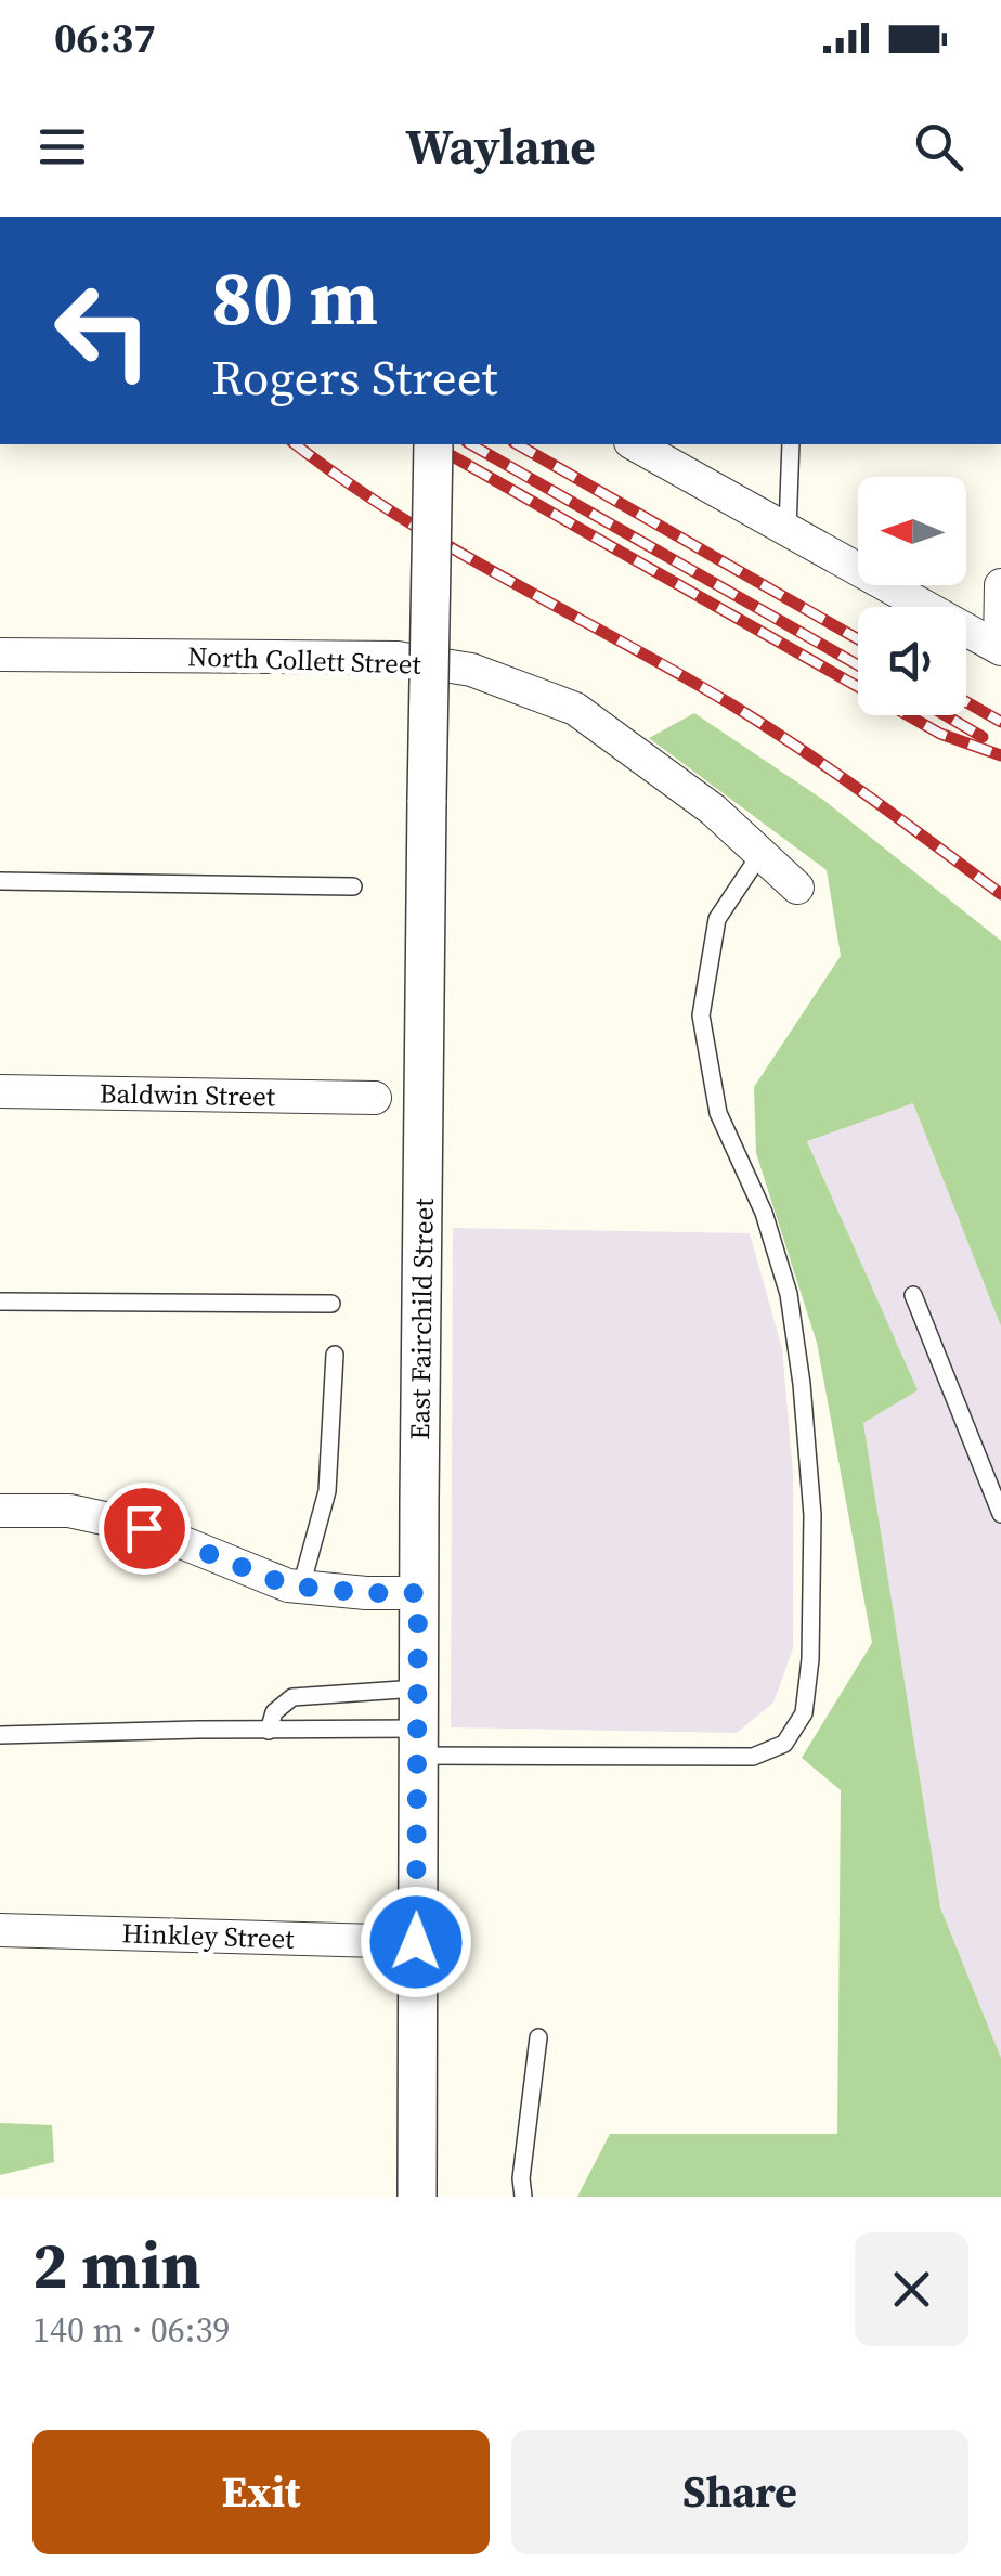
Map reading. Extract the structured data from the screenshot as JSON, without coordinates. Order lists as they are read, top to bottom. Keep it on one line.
{"streets":{"street":["North Collett Street","Baldwin Street","East Fairchild Street","Hinkley Street"]},"crossings":[["East Fairchild Street","Hinkley Street"]],"north":"left","page":{"status":"06:37","header":"Waylane","turn":["80 m","Rogers Street"],"heading":["2 min","140 m · 06:39"],"buttons":["Exit","Share"]}}
